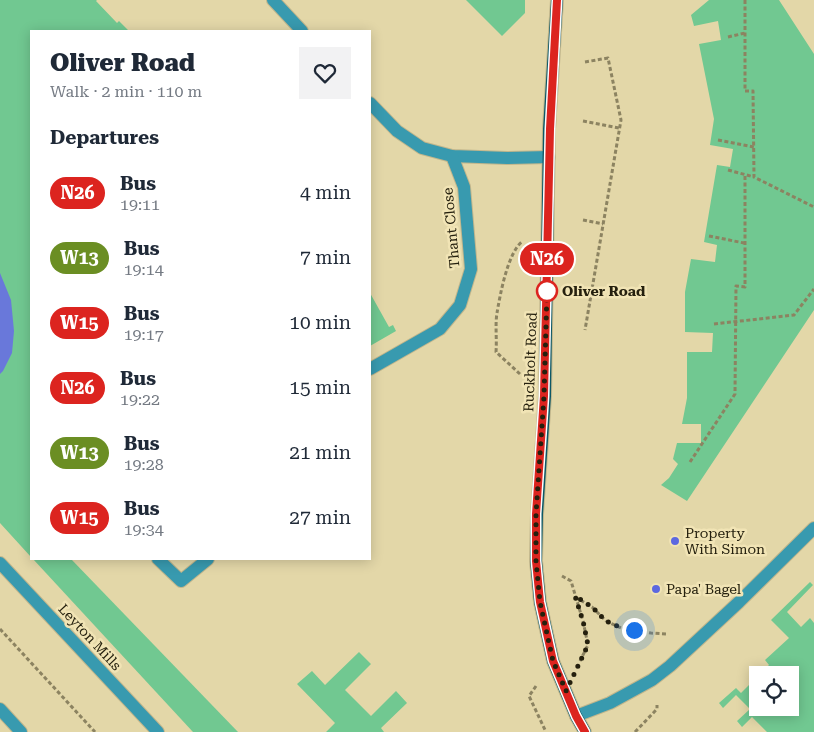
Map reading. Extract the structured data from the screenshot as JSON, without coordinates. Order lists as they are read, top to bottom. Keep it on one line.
{"streets":{"main road":["Ruckholt Road"],"street":["Thant Close","Leyton Mills"]},"places":["Oliver Road","Property With Simon","Papa' Bagel"],"lines":["bus line N26"],"page":{"on_map":"N26","heading":[["Oliver Road","Walk · 2 min · 110 m"],"Departures"],"list":[{"mark":"N26","name":"Bus","note":"19:11","value":"4 min"},{"mark":"W13","name":"Bus","note":"19:14","value":"7 min"},{"mark":"W15","name":"Bus","note":"19:17","value":"10 min"},{"mark":"N26","name":"Bus","note":"19:22","value":"15 min"},{"mark":"W13","name":"Bus","note":"19:28","value":"21 min"},{"mark":"W15","name":"Bus","note":"19:34","value":"27 min"}]}}
